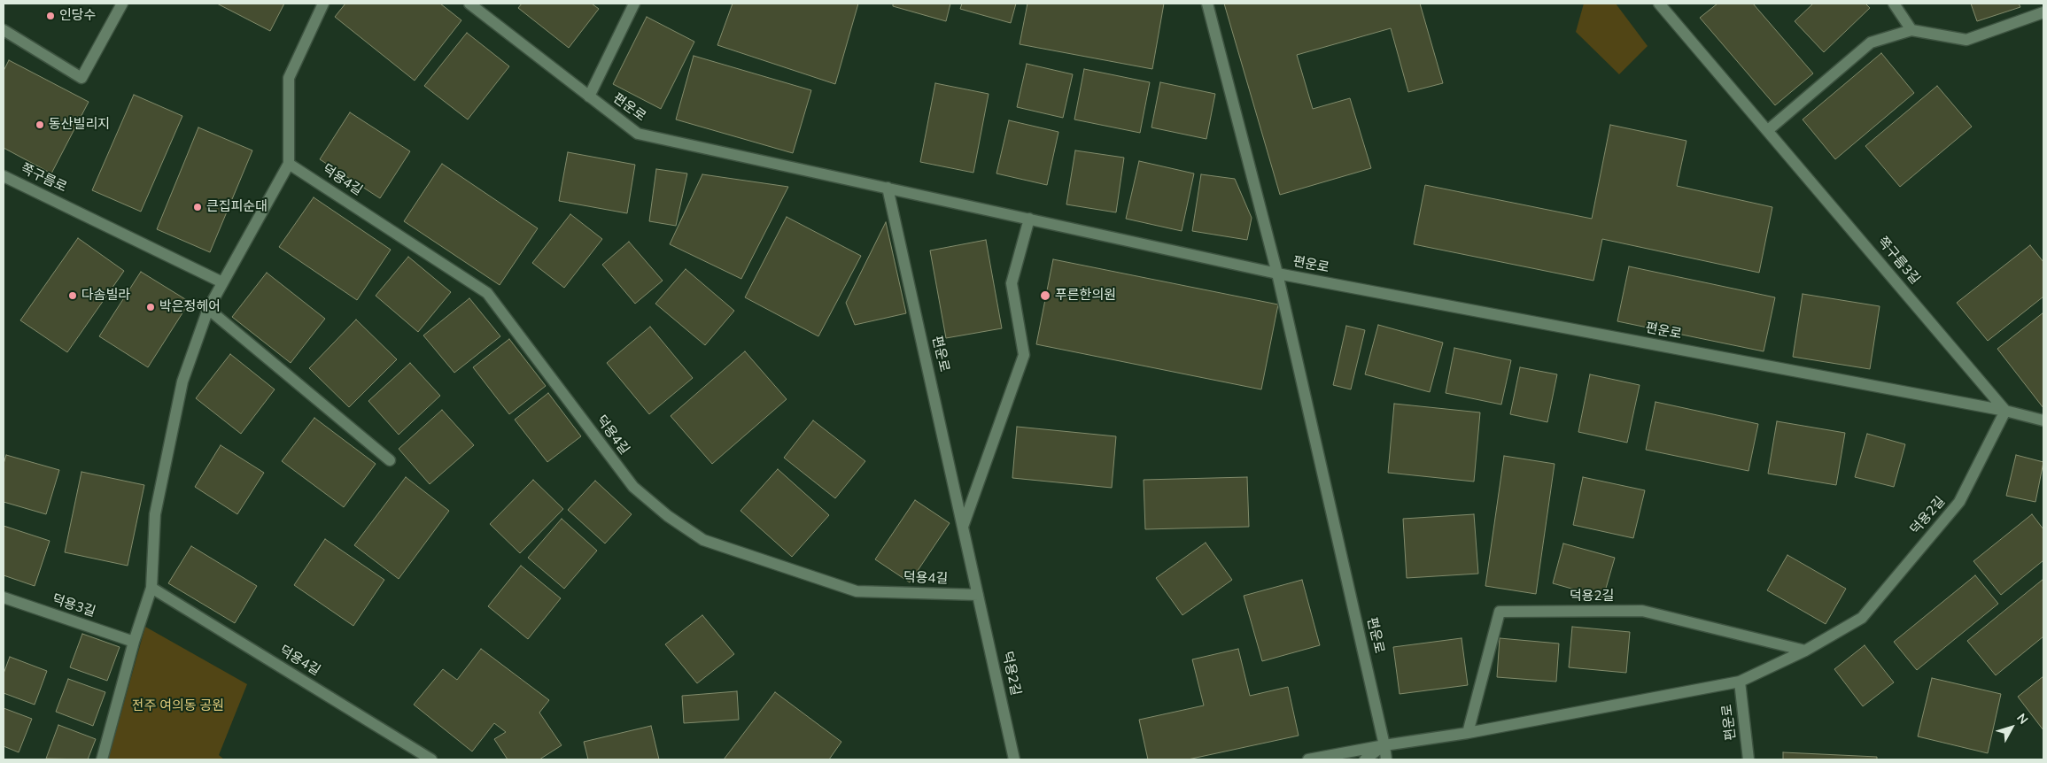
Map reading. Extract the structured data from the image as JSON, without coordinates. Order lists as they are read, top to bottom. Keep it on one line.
{"streets":{"street":["편운로","쪽구름로","덕용4길","쪽구름3길","덕용2길","덕용3길"]},"crossings":[["편운로","덕용4길"],["편운로","쪽구름3길"],["편운로","덕용2길"],["덕용4길","덕용2길"],["쪽구름3길","덕용2길"]],"parks":["전주 여의동 공원"],"places":["인당수","동산빌리지","큰집피순대","다솜빌라","푸른한의원","박은정헤어"],"north":"top right"}
